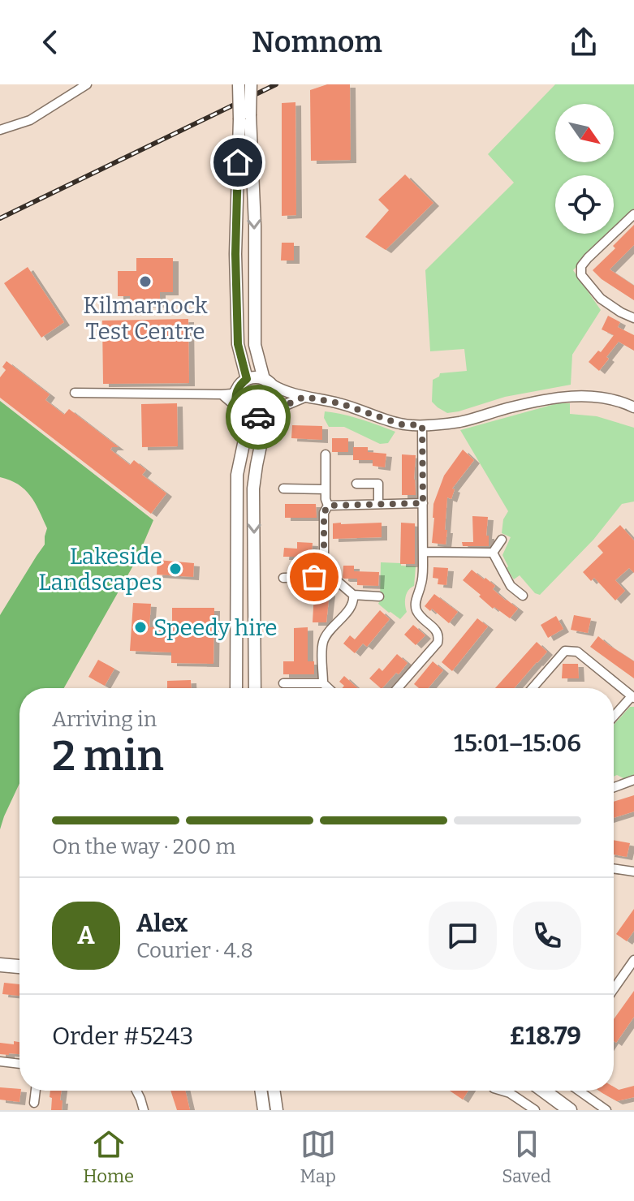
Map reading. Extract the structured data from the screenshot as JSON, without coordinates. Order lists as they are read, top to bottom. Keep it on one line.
{"places":["Kilmarnock Test Centre","Lakeside Landscapes","Speedy hire"],"north":"bottom right","page":{"header":"Nomnom","heading":["2 min","Arriving in","15:01–15:06"],"panel":["Alex","Courier · 4.8","Order #5243","£18.79"],"bar":"On the way · 200 m","round":"A","tabs":["Home","Map","Saved"]}}
